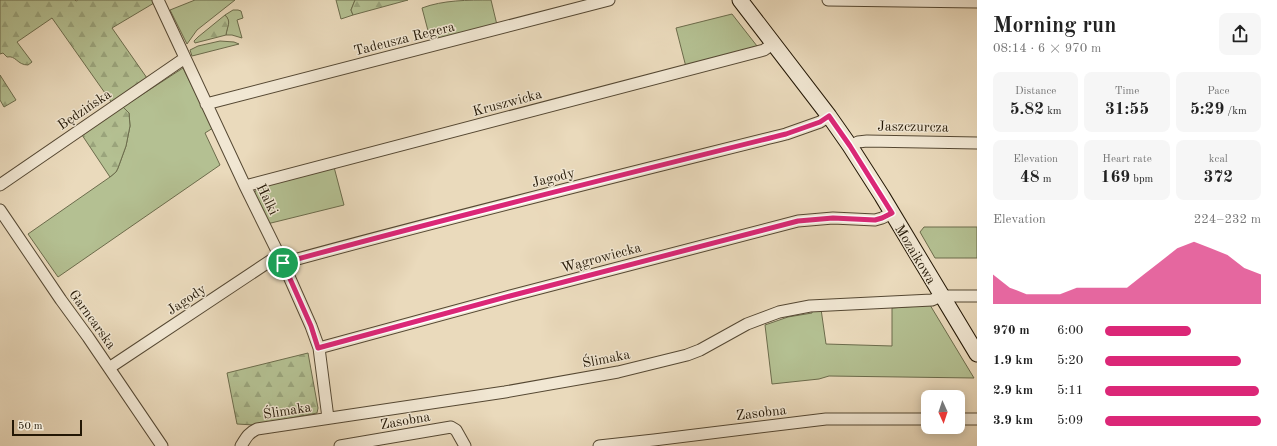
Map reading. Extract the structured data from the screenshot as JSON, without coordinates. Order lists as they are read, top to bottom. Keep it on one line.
{"streets":{"street":["Tadeusza Regera","Kruszwicka","Będzińska","Jaszczurcza","Jagody","Halki","Mozaikowa","Wągrowiecka","Garncarska","Ślimaka","Zasobna"]},"crossings":[["Tadeusza Regera","Halki"],["Kruszwicka","Halki"],["Kruszwicka","Mozaikowa"],["Będzińska","Halki"],["Jaszczurcza","Mozaikowa"],["Jagody","Halki"],["Jagody","Mozaikowa"],["Jagody","Garncarska"],["Halki","Wągrowiecka"],["Halki","Ślimaka"],["Mozaikowa","Wągrowiecka"],["Mozaikowa","Ślimaka"]],"scale_bar":"50 m","north":"bottom","page":{"heading":["Morning run","08:14 · 6 × 970 m"],"stats":[["Distance","5.82 km"],["Time","31:55"],["Pace","5:29 /km"],["Elevation","48 m"],["Heart rate","169 bpm"],["kcal","372"]],"chart":["Elevation","224–232 m"],"list":[{"name":"970 m","note":"6:00"},{"name":"1.9 km","note":"5:20"},{"name":"2.9 km","note":"5:11"},{"name":"3.9 km","note":"5:09"}],"scale":"50 m"}}
